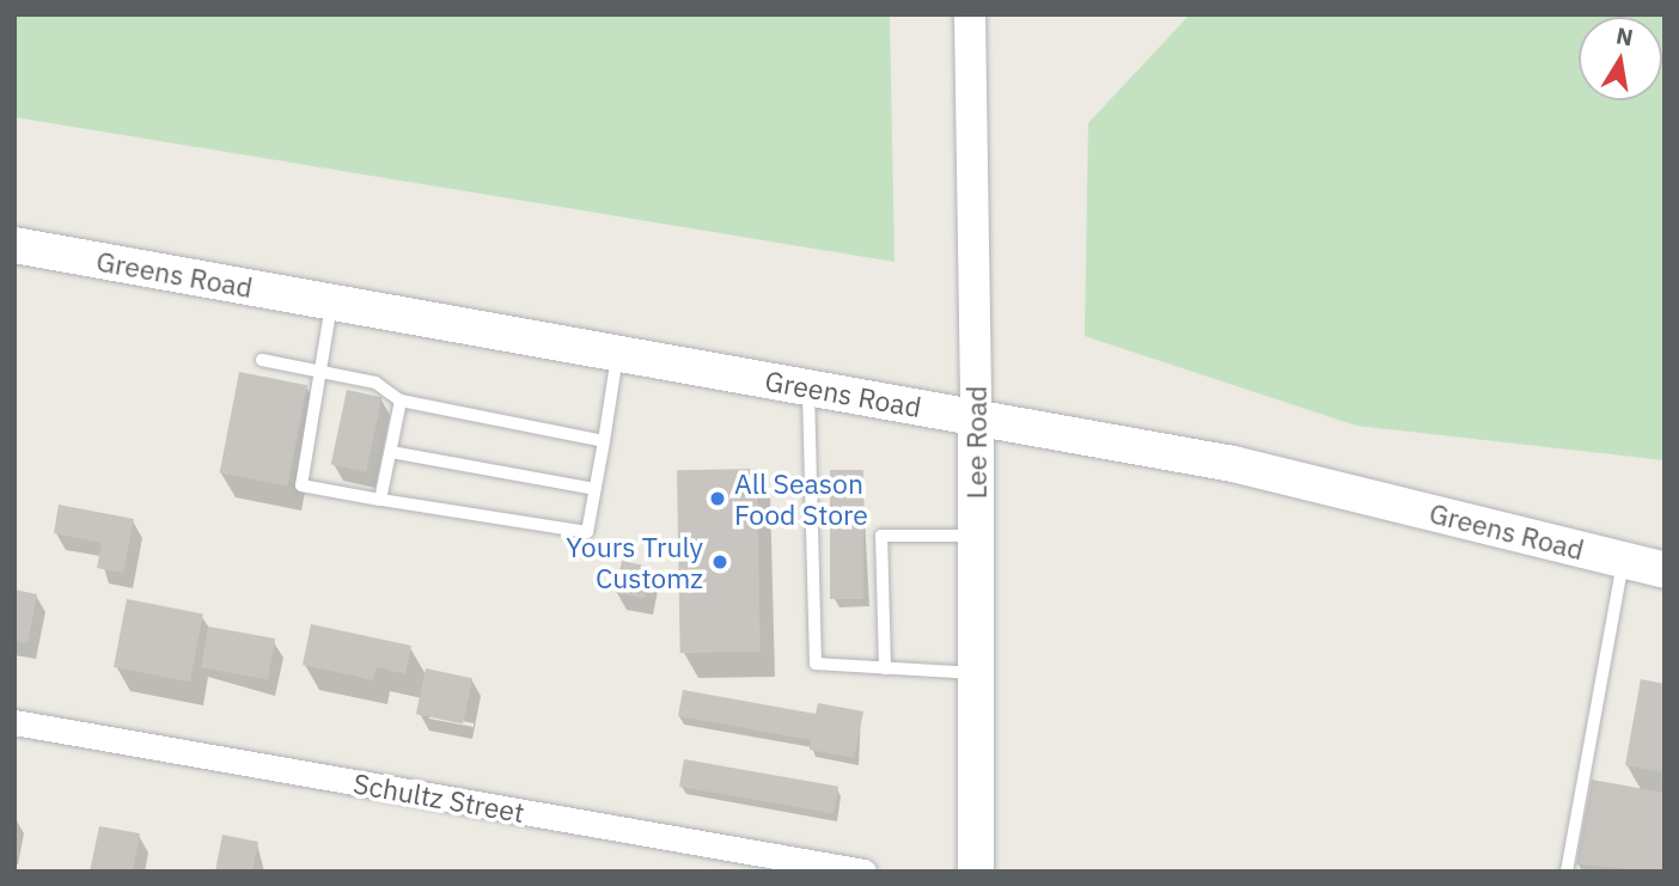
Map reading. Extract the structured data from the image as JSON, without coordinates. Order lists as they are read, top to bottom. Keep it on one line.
{"streets":{"main road":["Greens Road","Lee Road"],"street":["Schultz Street"]},"crossings":[["Greens Road","Lee Road"]],"places":["All Season Food Store","Yours Truly Customz"],"north":"top"}
